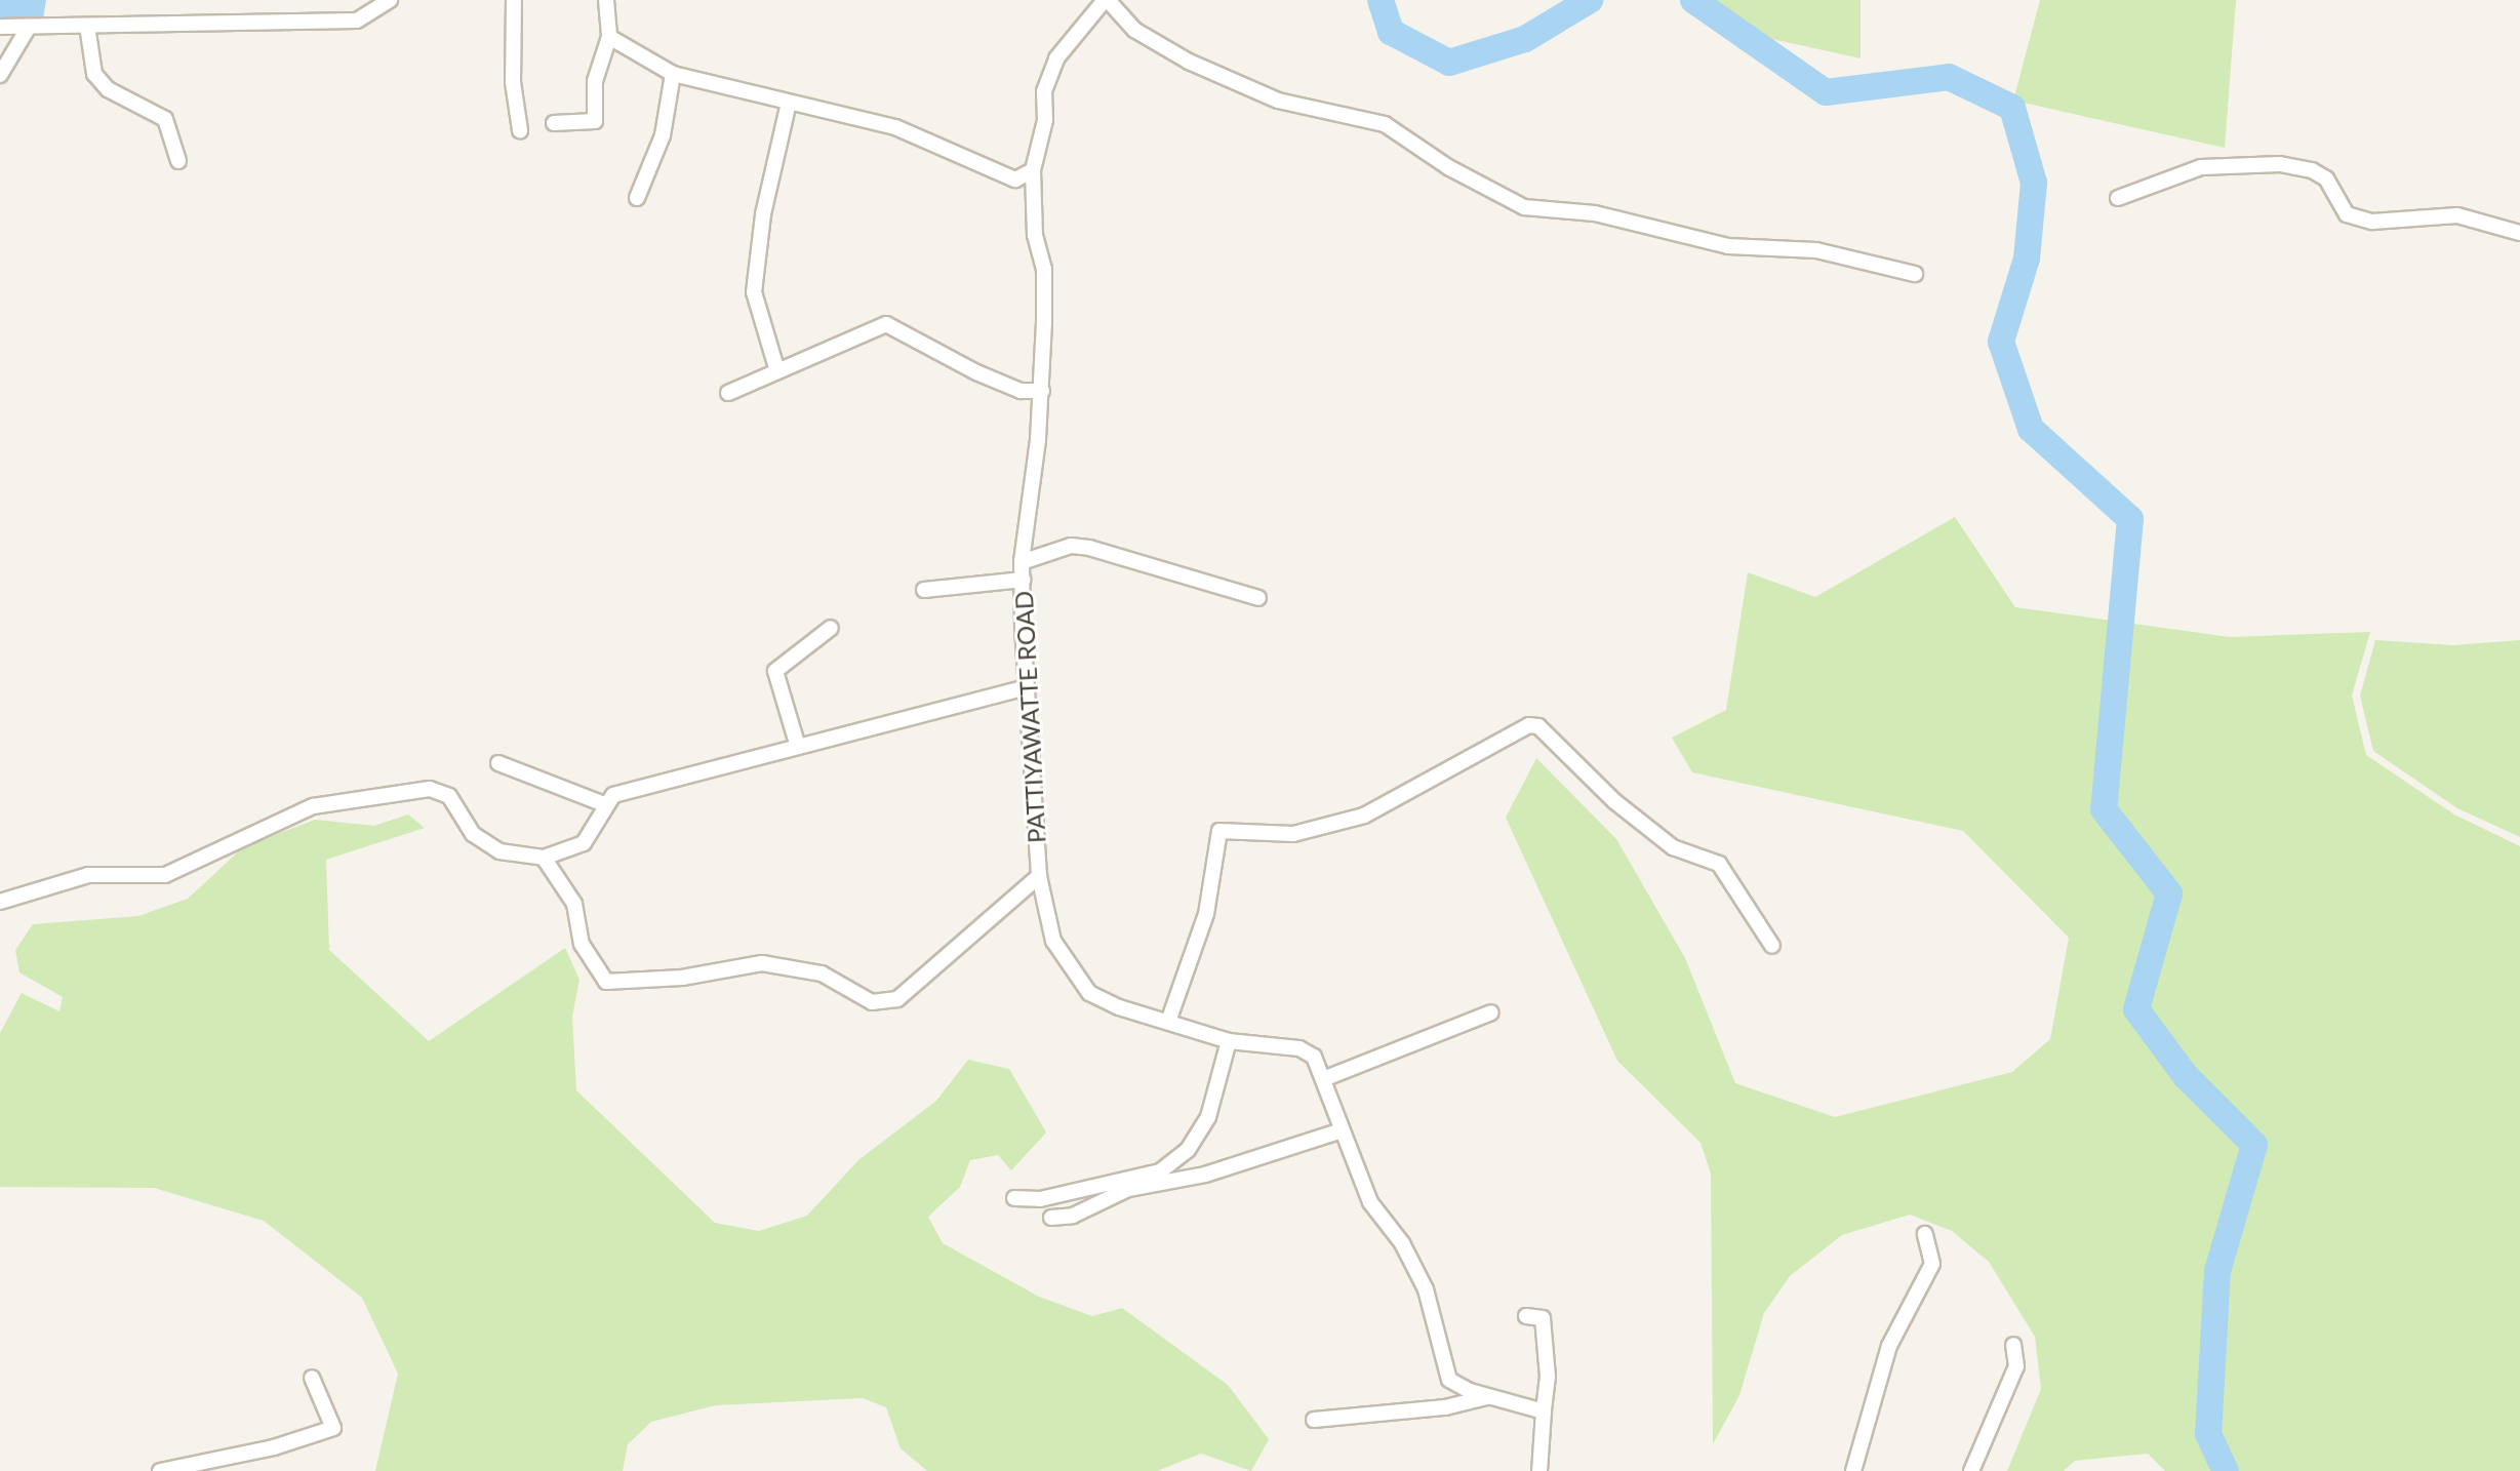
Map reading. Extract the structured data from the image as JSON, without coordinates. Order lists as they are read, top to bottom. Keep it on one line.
{"streets":{"street":["PATTIYAWATTE ROAD"]}}
